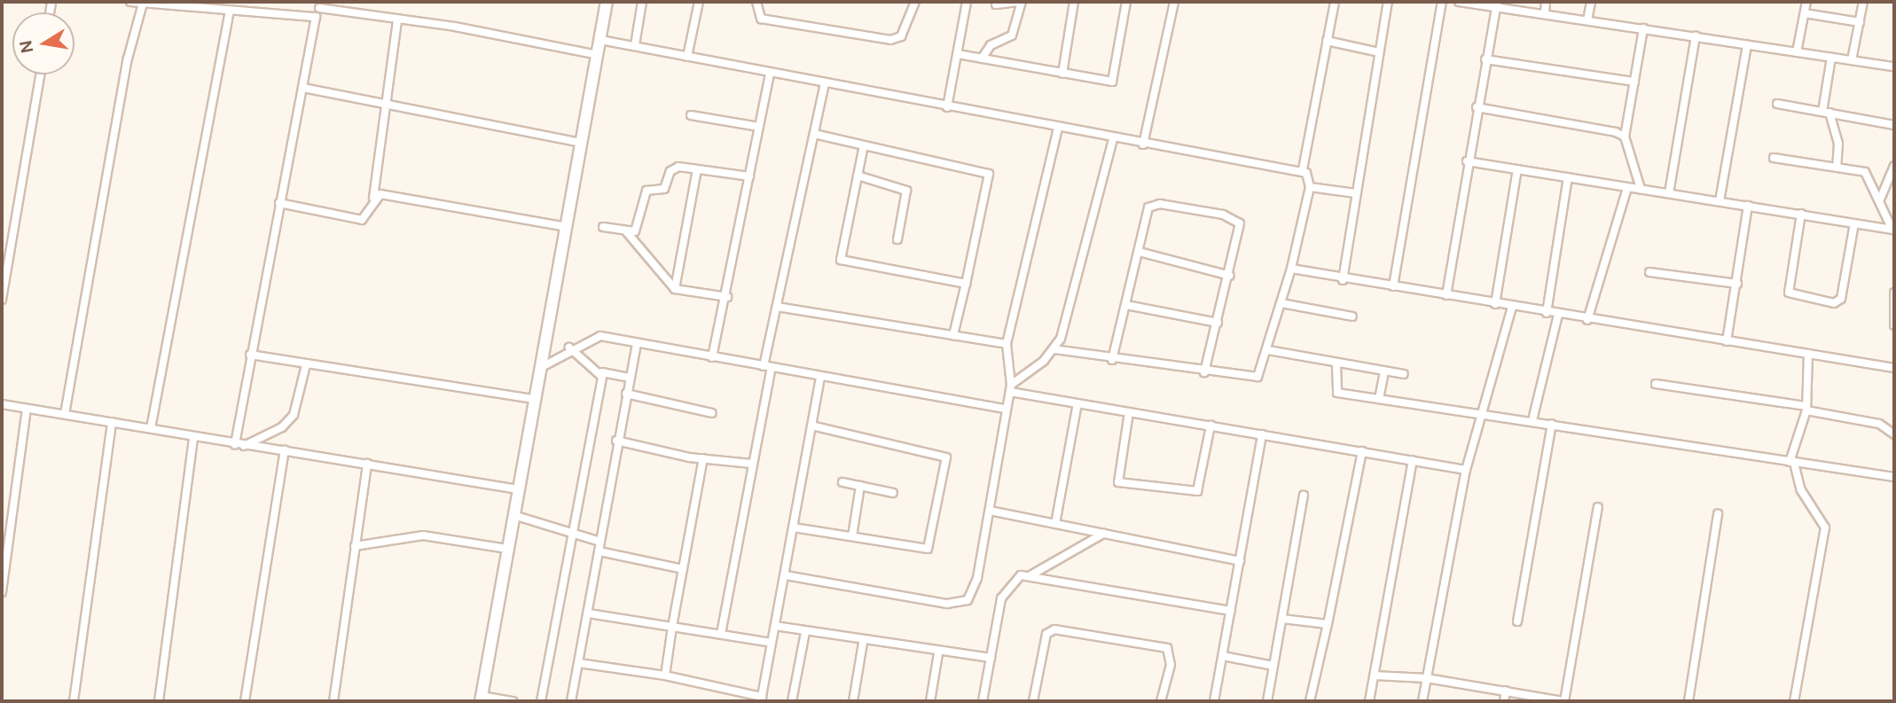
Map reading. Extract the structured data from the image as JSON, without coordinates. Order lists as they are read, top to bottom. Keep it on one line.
{"north":"left"}
